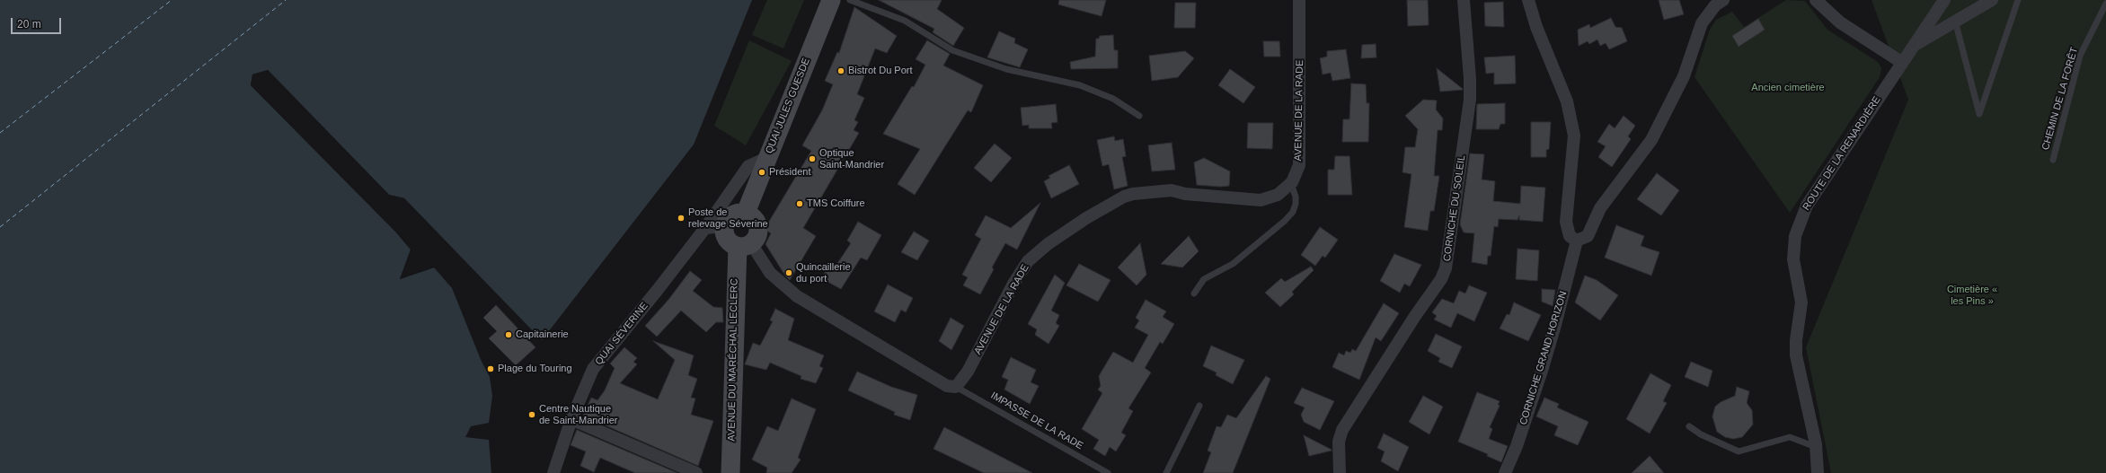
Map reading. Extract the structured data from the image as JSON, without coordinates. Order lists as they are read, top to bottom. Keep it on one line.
{"streets":{"main road":["QUAI JULES GUESDE","AVENUE DU MARÉCHAL LECLERC"],"street":["AVENUE DE LA RADE","ROUTE DE LA RENARDIÈRE","CORNICHE DU SOLEIL","QUAI SÉVERINE","CORNICHE GRAND HORIZON"],"lane":["CHEMIN DE LA FORÊT","IMPASSE DE LA RADE"]},"crossings":[["QUAI JULES GUESDE","QUAI SÉVERINE"],["QUAI JULES GUESDE","AVENUE DU MARÉCHAL LECLERC"],["AVENUE DE LA RADE","IMPASSE DE LA RADE"]],"parks":["Ancien cimetière","Cimetière « les Pins »"],"places":["Bistrot Du Port","Optique Saint-Mandrier","Président","TMS Coiffure","Poste de relevage Séverine","Quincaillerie du port","Capitainerie","Plage du Touring","Centre Nautique de Saint-Mandrier"],"scale_bar":"20 m"}
